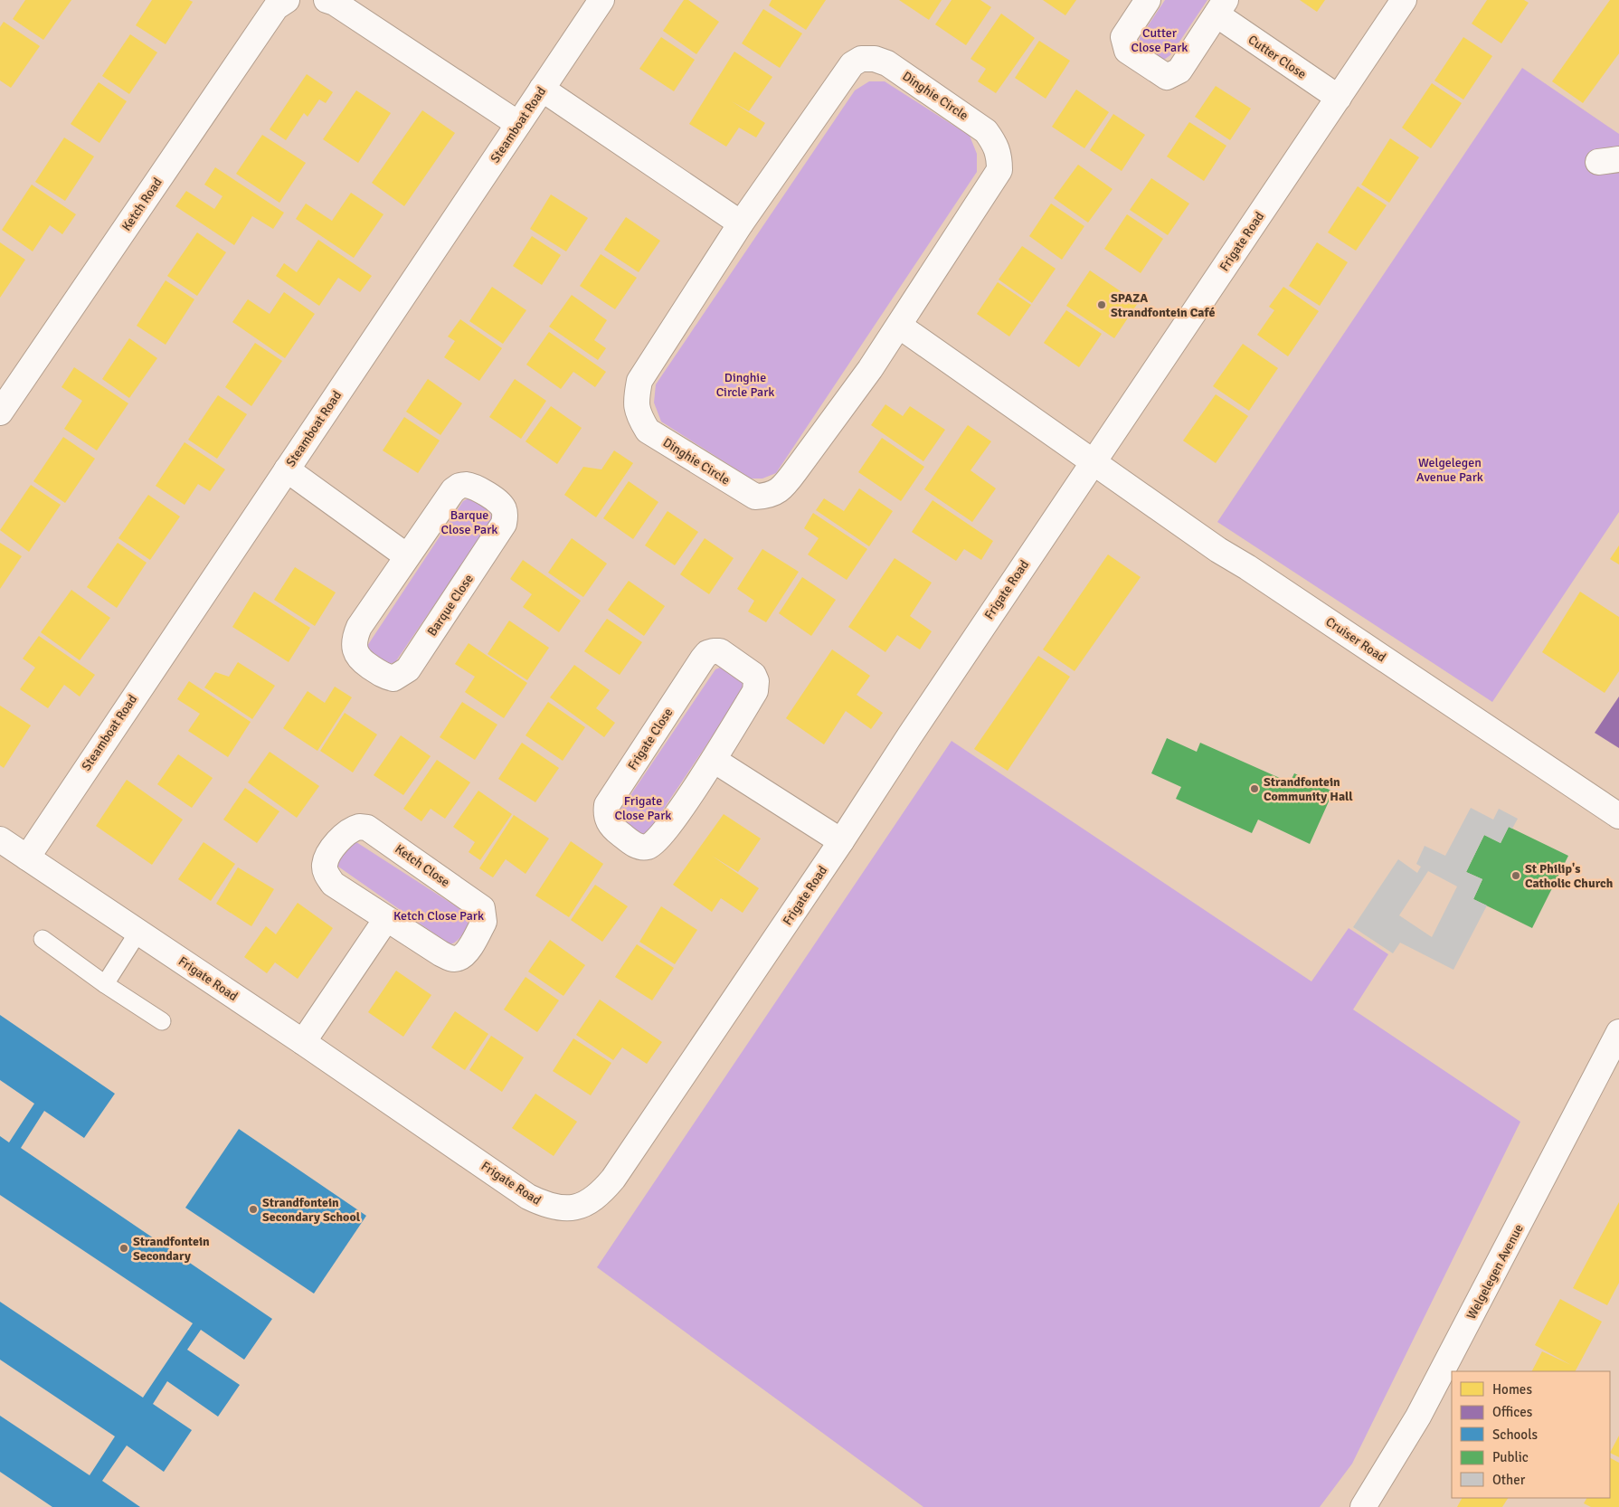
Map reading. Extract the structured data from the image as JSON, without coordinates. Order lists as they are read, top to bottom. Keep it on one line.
{"streets":{"street":["Cutter Close","Dinghie Circle","Steamboat Road","Ketch Road","Frigate Road","Barque Close","Cruiser Road","Frigate Close","Ketch Close","Welgelegen Avenue"]},"crossings":[["Cutter Close","Frigate Road"],["Steamboat Road","Frigate Road"],["Frigate Road","Cruiser Road"]],"parks":["Cutter Close Park","Dinghie Circle Park","Welgelegen Avenue Park","Barque Close Park","Frigate Close Park","Ketch Close Park"],"places":["SPAZA Strandfontein Café","Strandfontein Community Hall","St Philip's Catholic Church","Strandfontein Secondary School","Strandfontein Secondary"],"legend":["Homes","Offices","Schools","Public","Other"]}
